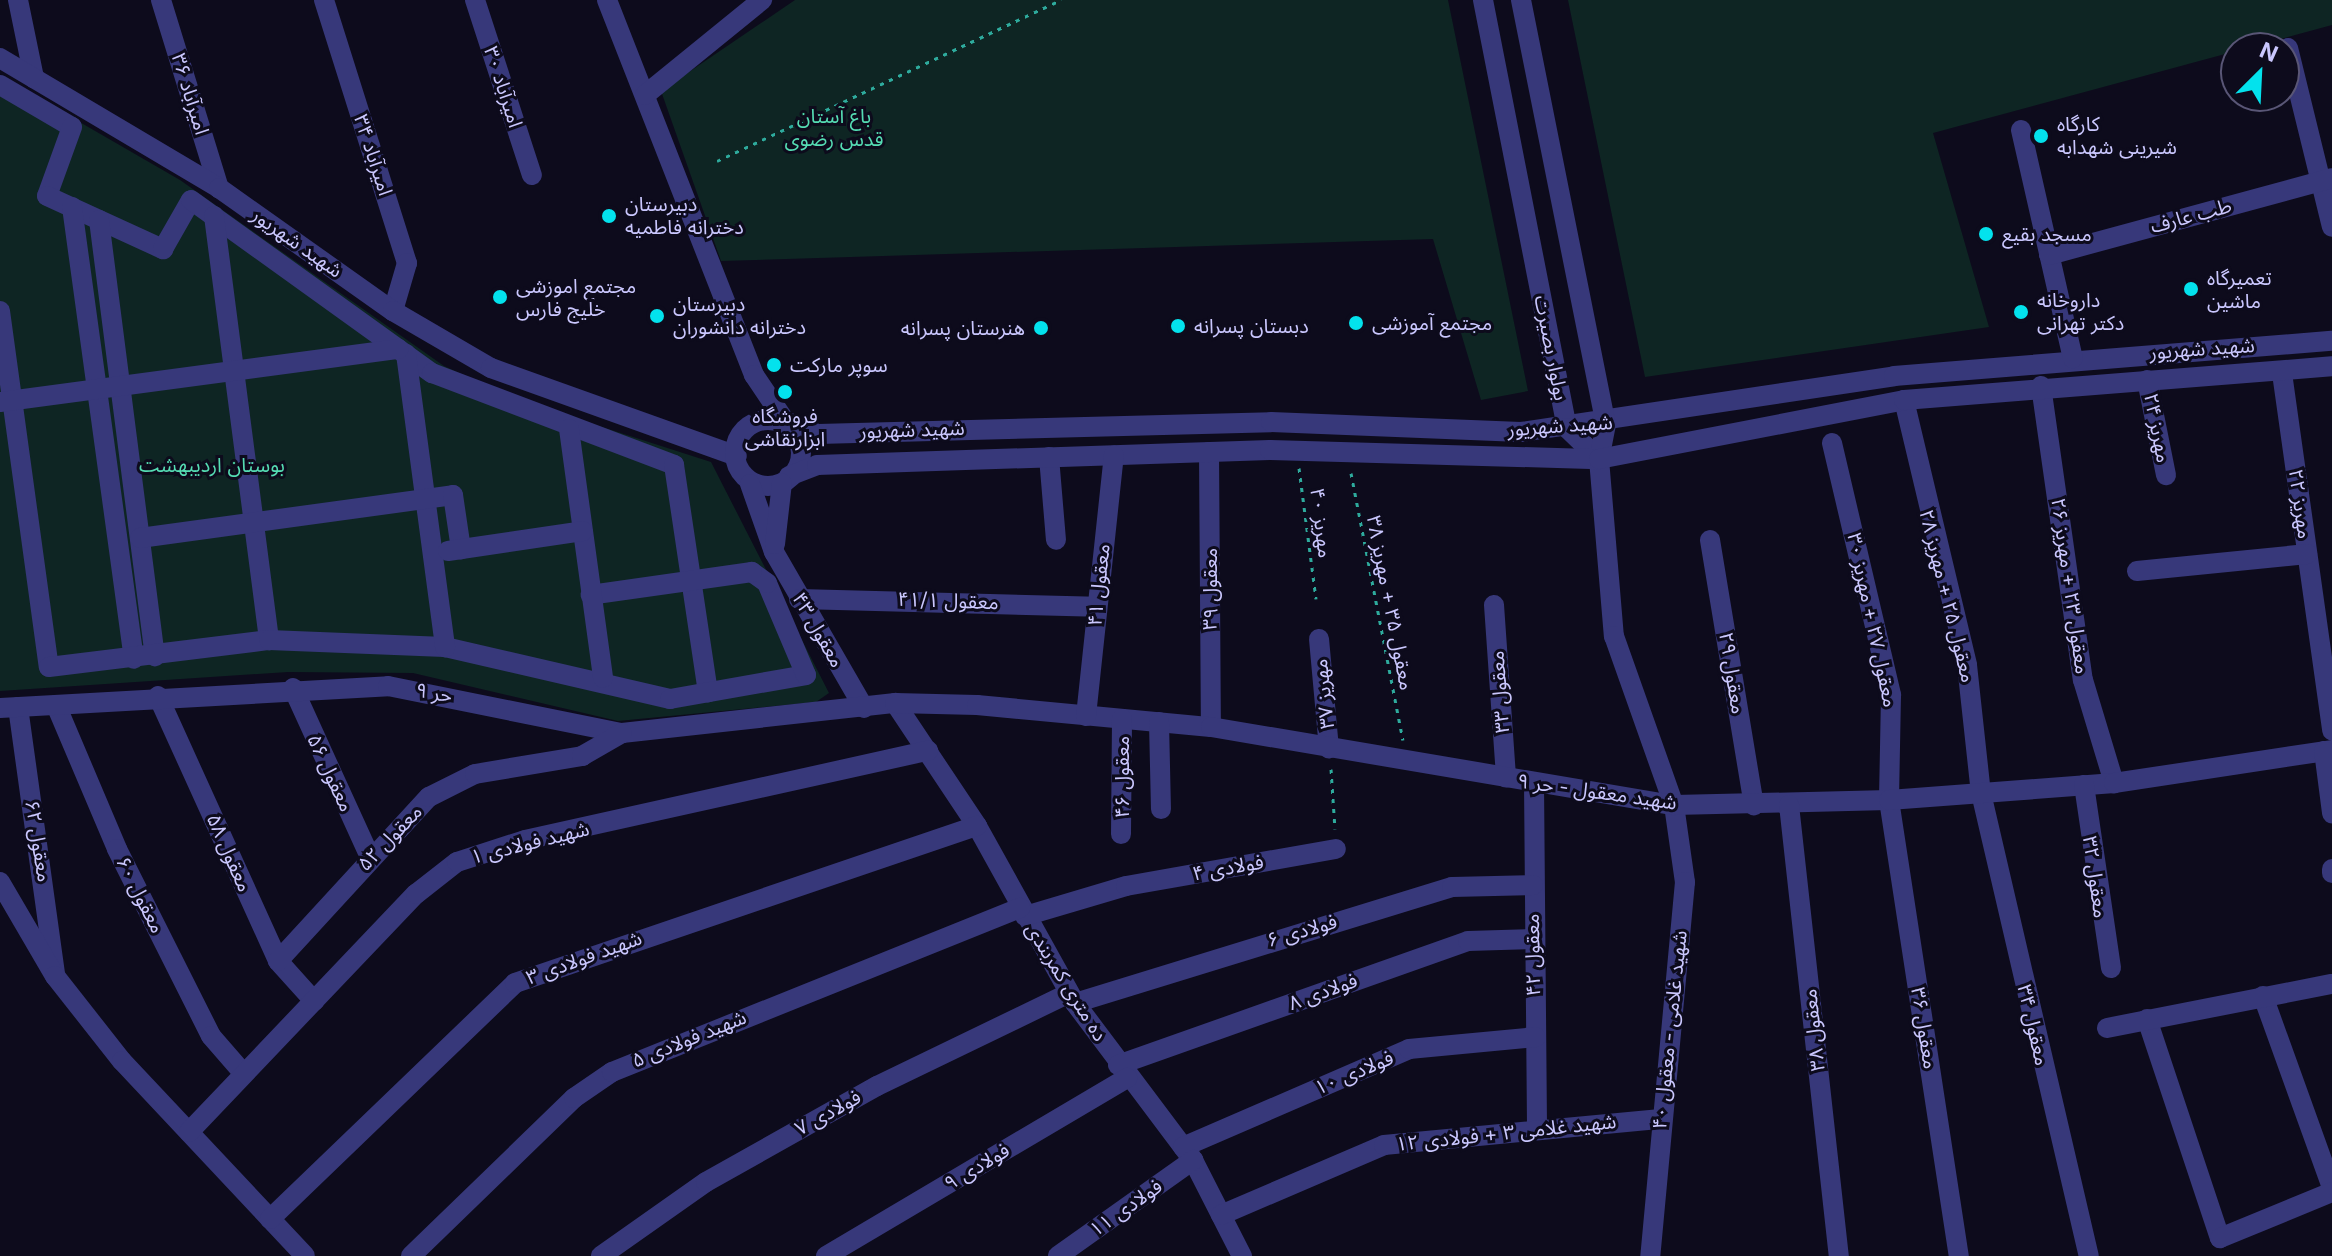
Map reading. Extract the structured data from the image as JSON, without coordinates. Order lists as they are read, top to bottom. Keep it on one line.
{"streets":{"street":["امیرآباد ۳۰","امیرآباد ۳۶","امیرآباد ۳۴","طب عارف","شهید شهریور","بولوار بصیرت","مهریز ۲۴","مهریز ۲۲","معقول ۴۱","معقول ۲۳ + مهریز ۲۶","معقول ۳۹","معقول ۲۵ + مهریز ۲۸","معقول ۴۱/۱","معقول ۲۷ + مهریز ۳۰","معقول ۴۳","معقول ۲۹","معقول ۳۳","حر ۹","مهریز ۳۷","معقول ۵۶","معقول ۴۶","شهید معقول - حر ۹","معقول ۵۲","معقول ۶۲","شهید فولادی ۱","معقول ۵۸","فولادی ۴","معقول ۳۲","معقول ۶۰","فولادی ۶","معقول ۴۲","شهید فولادی ۳","ده متری کمربندی","فولادی ۸","معقول ۳۴","معقول ۳۶","شهید غلامی - معقول ۴۰","معقول ۳۸","شهید فولادی ۵","فولادی ۱۰","فولادی ۷","شهید غلامی ۳ + فولادی ۱۲","فولادی ۹","فولادی ۱۱"],"path":["مهریز ۴۰","معقول ۳۵ + مهریز ۳۸"]},"crossings":[["امیرآباد ۳۶","شهید شهریور"],["امیرآباد ۳۴","شهید شهریور"],["شهید شهریور","بولوار بصیرت"],["شهید شهریور","مهریز ۲۴"],["شهید شهریور","مهریز ۲۲"],["شهید شهریور","مهریز ۴۰"],["شهید شهریور","معقول ۴۱"],["شهید شهریور","معقول ۲۳ + مهریز ۲۶"],["شهید شهریور","معقول ۳۹"],["شهید شهریور","معقول ۲۵ + مهریز ۲۸"],["شهید شهریور","معقول ۳۵ + مهریز ۳۸"],["شهید شهریور","معقول ۴۳"],["شهید شهریور","شهید غلامی - معقول ۴۰"],["بولوار بصیرت","شهید غلامی - معقول ۴۰"],["معقول ۴۱","معقول ۴۱/۱"],["معقول ۴۱","شهید معقول - حر ۹"],["معقول ۲۳ + مهریز ۲۶","شهید معقول - حر ۹"],["معقول ۳۹","شهید معقول - حر ۹"],["معقول ۲۵ + مهریز ۲۸","شهید معقول - حر ۹"],["معقول ۲۵ + مهریز ۲۸","معقول ۳۴"],["معقول ۴۱/۱","معقول ۴۳"],["معقول ۳۵ + مهریز ۳۸","شهید معقول - حر ۹"],["معقول ۲۷ + مهریز ۳۰","شهید معقول - حر ۹"],["معقول ۲۷ + مهریز ۳۰","معقول ۳۶"],["معقول ۴۳","حر ۹"],["معقول ۴۳","شهید معقول - حر ۹"],["معقول ۲۹","شهید معقول - حر ۹"],["معقول ۳۳","شهید معقول - حر ۹"],["حر ۹","معقول ۵۶"],["حر ۹","شهید معقول - حر ۹"],["حر ۹","معقول ۵۲"],["حر ۹","معقول ۶۲"],["حر ۹","معقول ۵۸"],["حر ۹","معقول ۶۰"],["مهریز ۳۷","شهید معقول - حر ۹"],["معقول ۵۶","معقول ۵۲"],["معقول ۴۶","شهید معقول - حر ۹"],["شهید معقول - حر ۹","معقول ۳۲"],["شهید معقول - حر ۹","معقول ۴۲"],["شهید معقول - حر ۹","ده متری کمربندی"],["شهید معقول - حر ۹","معقول ۳۴"],["شهید معقول - حر ۹","معقول ۳۶"],["شهید معقول - حر ۹","شهید غلامی - معقول ۴۰"],["شهید معقول - حر ۹","معقول ۳۸"],["معقول ۵۲","معقول ۵۸"],["شهید فولادی ۱","معقول ۵۸"],["شهید فولادی ۱","معقول ۶۰"],["شهید فولادی ۱","ده متری کمربندی"],["فولادی ۴","ده متری کمربندی"],["فولادی ۴","شهید فولادی ۵"],["فولادی ۶","معقول ۴۲"],["فولادی ۶","ده متری کمربندی"],["فولادی ۶","فولادی ۷"],["معقول ۴۲","فولادی ۸"],["معقول ۴۲","فولادی ۱۰"],["معقول ۴۲","شهید غلامی ۳ + فولادی ۱۲"],["شهید فولادی ۳","ده متری کمربندی"],["ده متری کمربندی","فولادی ۸"],["ده متری کمربندی","شهید فولادی ۵"],["ده متری کمربندی","فولادی ۱۰"],["ده متری کمربندی","فولادی ۷"],["ده متری کمربندی","شهید غلامی ۳ + فولادی ۱۲"],["ده متری کمربندی","فولادی ۹"],["ده متری کمربندی","فولادی ۱۱"],["فولادی ۸","فولادی ۹"],["شهید غلامی - معقول ۴۰","شهید غلامی ۳ + فولادی ۱۲"],["فولادی ۱۰","فولادی ۱۱"]],"parks":["باغ آستان قدس رضوی","بوستان اردیبهشت"],"places":["کارگاه شیرینی شهدابه","دبیرستان دخترانه فاطمیه","مسجد بقیع","تعمیرگاه ماشین","مجتمع اموزشی خلیج فارس","داروخانه دکتر تهرانی","دبیرستان دخترانه دانشوران","مجتمع آموزشی","دبستان پسرانه","هنرستان پسرانه","سوپر مارکت","فروشگاه ابزارنقاشی"],"north":"top right"}
